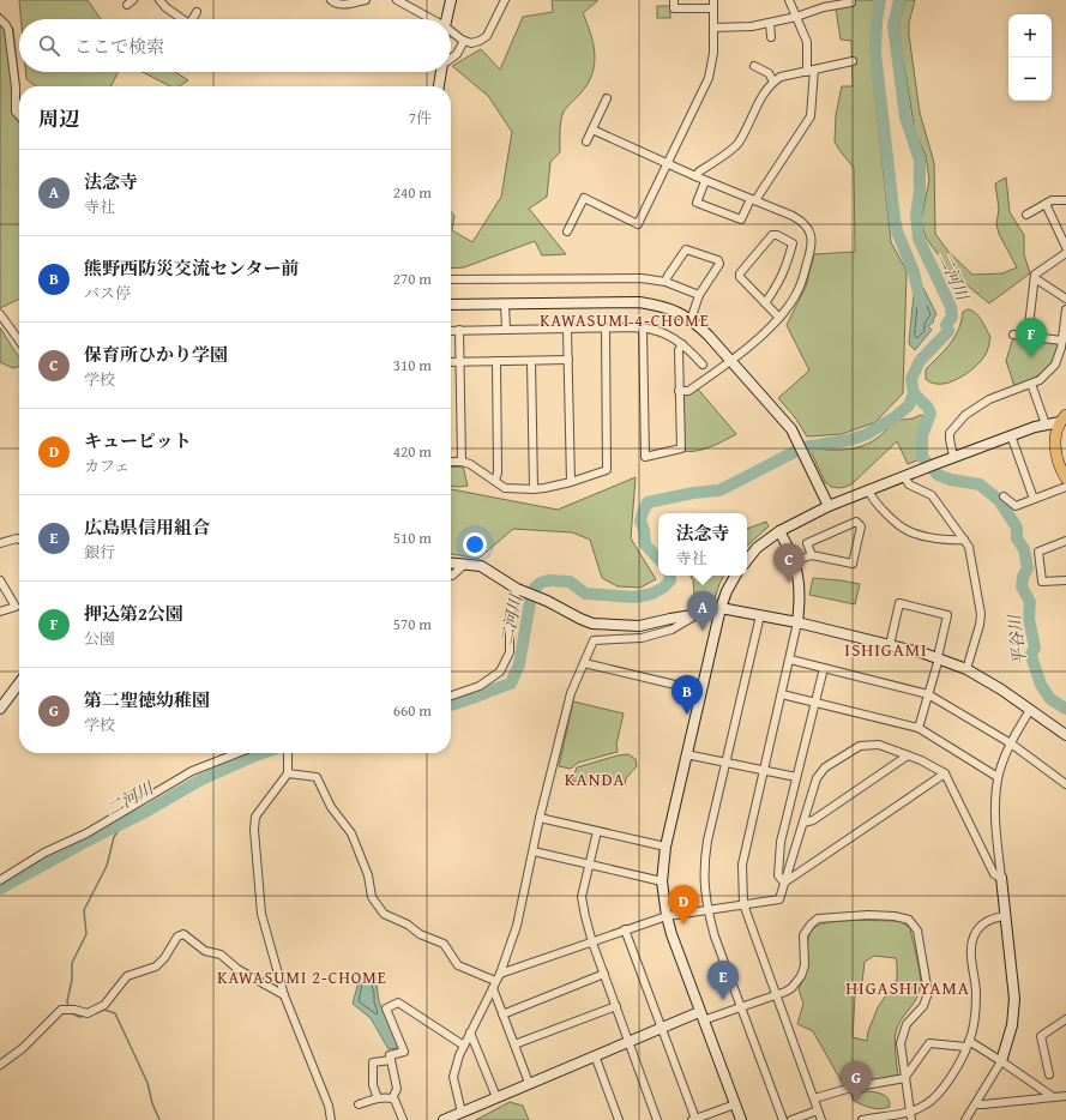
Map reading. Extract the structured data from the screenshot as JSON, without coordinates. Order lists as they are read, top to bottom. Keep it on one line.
{"districts":["KAWASUMI 4-CHOME","ISHIGAMI","KANDA","KAWASUMI 2-CHOME","HIGASHIYAMA"],"water":["二河川","平谷川"],"page":{"map_buttons":["+","−"],"search":"ここで検索","heading":["周辺","7件"],"list":[{"mark":"A","name":"法念寺","note":"寺社","value":"240 m"},{"mark":"B","name":"熊野西防災交流センター前","note":"バス停","value":"270 m"},{"mark":"C","name":"保育所ひかり学園","note":"学校","value":"310 m"},{"mark":"D","name":"キューピット","note":"カフェ","value":"420 m"},{"mark":"E","name":"広島県信用組合","note":"銀行","value":"510 m"},{"mark":"F","name":"押込第2公園","note":"公園","value":"570 m"},{"mark":"G","name":"第二聖徳幼稚園","note":"学校","value":"660 m"}],"pins":["F","C","A","B","D","E","G"],"popup":["法念寺","寺社"]}}
